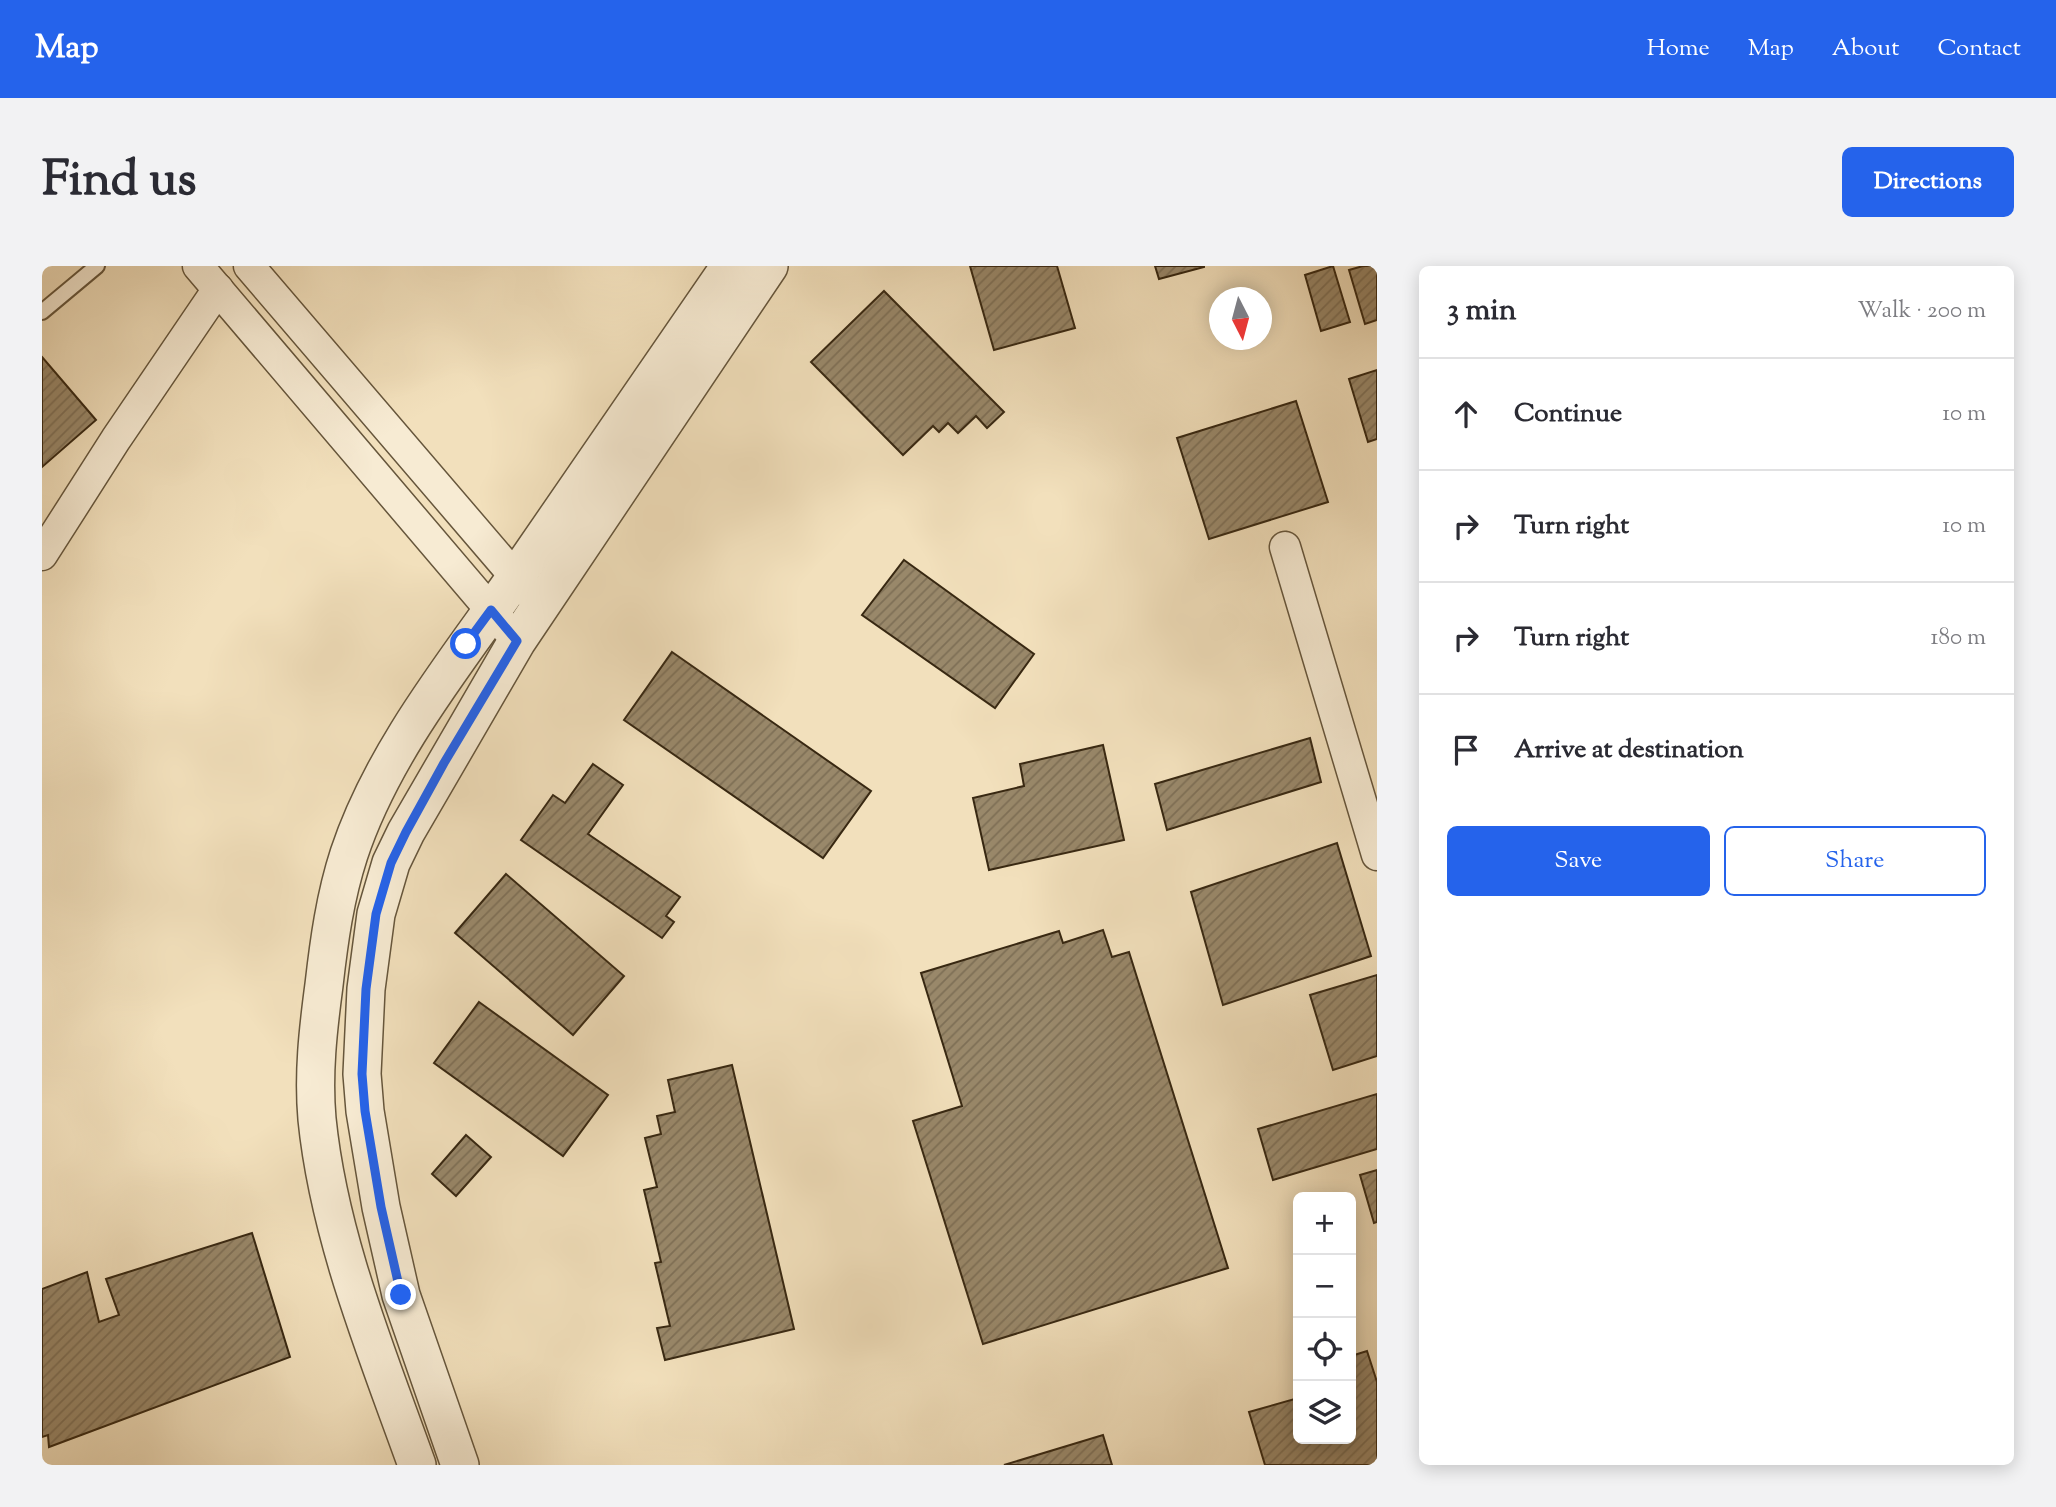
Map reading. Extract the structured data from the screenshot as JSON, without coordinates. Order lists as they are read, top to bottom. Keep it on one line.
{"north":"bottom","page":{"header":"Map","nav":["Home","Map","About","Contact"],"title":"Find us","buttons":["Directions",["Save","Share"]],"heading":["3 min","Walk · 200 m"],"list":[["Continue","10 m"],["Turn right","10 m"],["Turn right","180 m"],"Arrive at destination"],"map_buttons":["+","−"]}}
